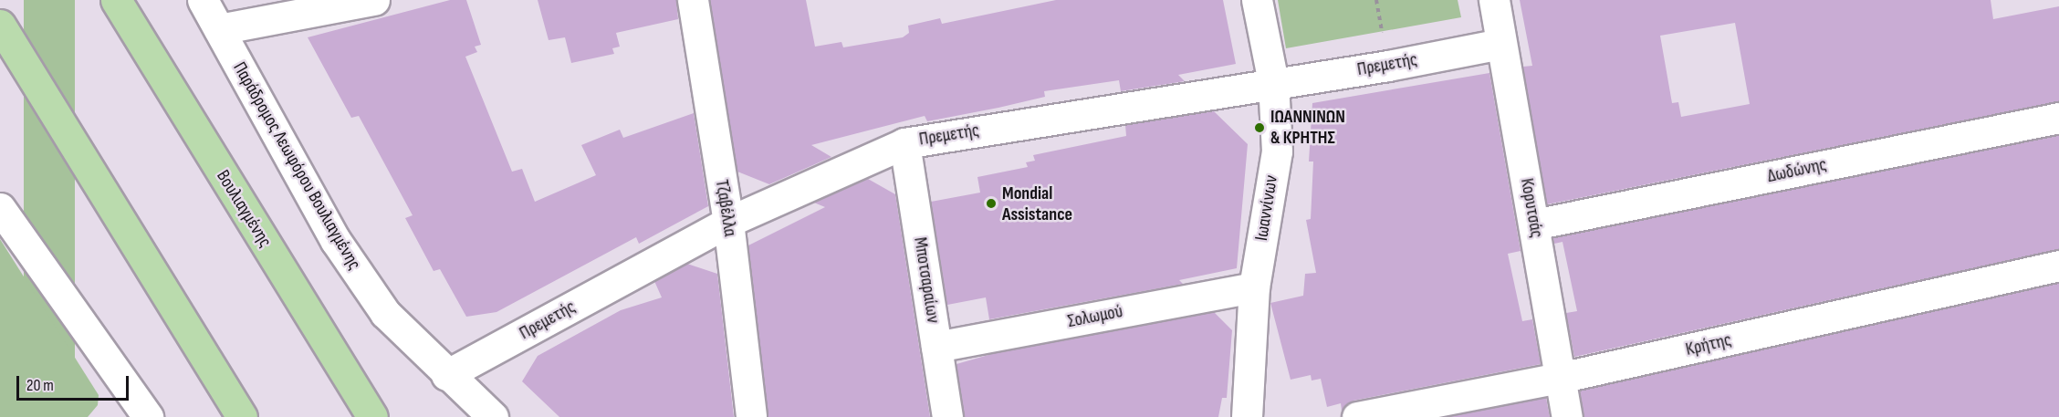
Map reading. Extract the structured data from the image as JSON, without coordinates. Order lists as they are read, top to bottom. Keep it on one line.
{"streets":{"main road":["Βουλιαγμένης"],"street":["Πρεμετής","Παράδρομος Λεωφόρου Βουλιαγμένης","Δωδώνης","Τζαβέλλα","Ιωαννίνων","Κορυτσάς","Μποτσαραίων","Σολωμού","Κρήτης"]},"crossings":[["Πρεμετής","Παράδρομος Λεωφόρου Βουλιαγμένης"],["Πρεμετής","Τζαβέλλα"],["Πρεμετής","Ιωαννίνων"],["Πρεμετής","Κορυτσάς"],["Πρεμετής","Μποτσαραίων"],["Δωδώνης","Κορυτσάς"],["Ιωαννίνων","Σολωμού"],["Κορυτσάς","Κρήτης"],["Μποτσαραίων","Σολωμού"]],"places":["ΙΩΑΝΝΙΝΩΝ & ΚΡΗΤΗΣ","Mondial Assistance"],"scale_bar":"20 m"}
